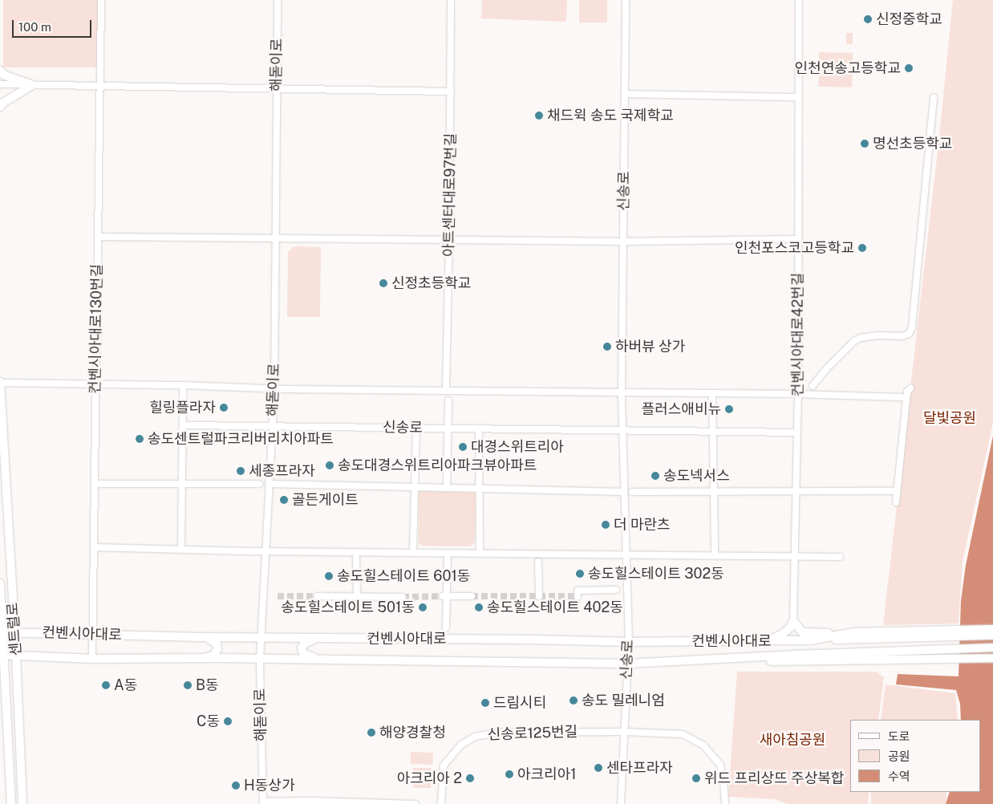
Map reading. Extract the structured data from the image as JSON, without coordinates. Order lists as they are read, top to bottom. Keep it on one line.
{"streets":{"main road":["센트럴로","컨벤시아대로"],"street":["해돋이로","신송로","아트센터대로97번길","컨벤시아대로130번길","컨벤시아대로42번길","신송로125번길"]},"crossings":[["해돋이로","신송로"],["해돋이로","컨벤시아대로"],["신송로","컨벤시아대로"],["신송로","신송로125번길"],["컨벤시아대로130번길","컨벤시아대로"],["센트럴로","컨벤시아대로"]],"parks":["달빛공원","새아침공원"],"places":["신정중학교","인천연송고등학교","채드윅 송도 국제학교","명선초등학교","인천포스코고등학교","신정초등학교","하버뷰 상가","힐링플라자","플러스애비뉴","송도센트럴파크리버리치아파트","대경스위트리아","송도대경스위트리아파크뷰아파트","세종프라자","송도넥서스","골든게이트","더 마란츠","송도힐스테이트 302동","송도힐스테이트 601동","송도힐스테이트 501동","송도힐스테이트 402동","A동","B동","송도 밀레니엄","드림시티","C동","해양경찰청","센타프라자","아크리아1","아크리아 2","위드 프리상뜨 주상복합","H동상가"],"legend":["도로","공원","수역"],"scale_bar":"100 m"}
